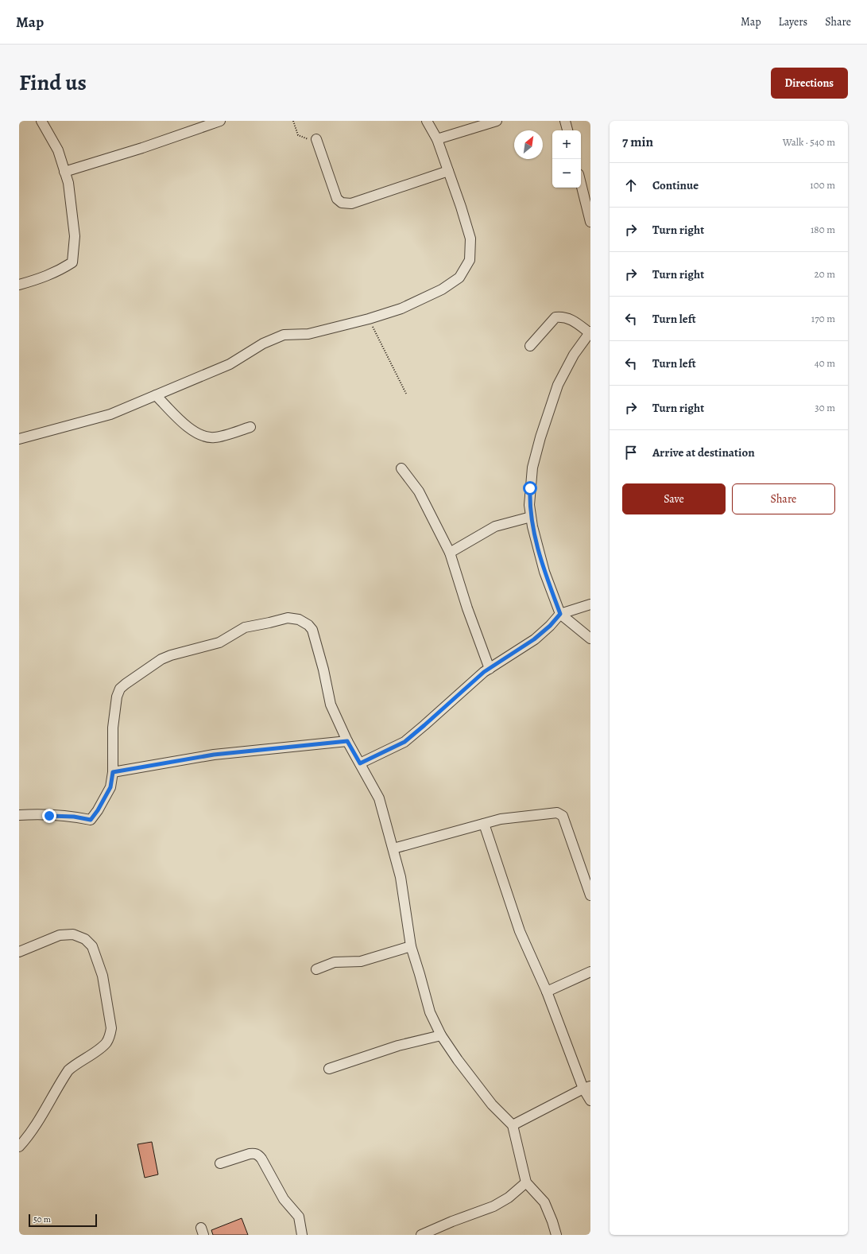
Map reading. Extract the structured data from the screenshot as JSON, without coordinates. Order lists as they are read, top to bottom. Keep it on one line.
{"scale_bar":"50 m","north":"top right","page":{"header":"Map","nav":["Map","Layers","Share"],"title":"Find us","buttons":["Directions",["Save","Share"]],"heading":["7 min","Walk · 540 m"],"map_buttons":["+","−"],"list":[["Continue","100 m"],["Turn right","180 m"],["Turn right","20 m"],["Turn left","170 m"],["Turn left","40 m"],["Turn right","30 m"],"Arrive at destination"],"scale":"50 m"}}
